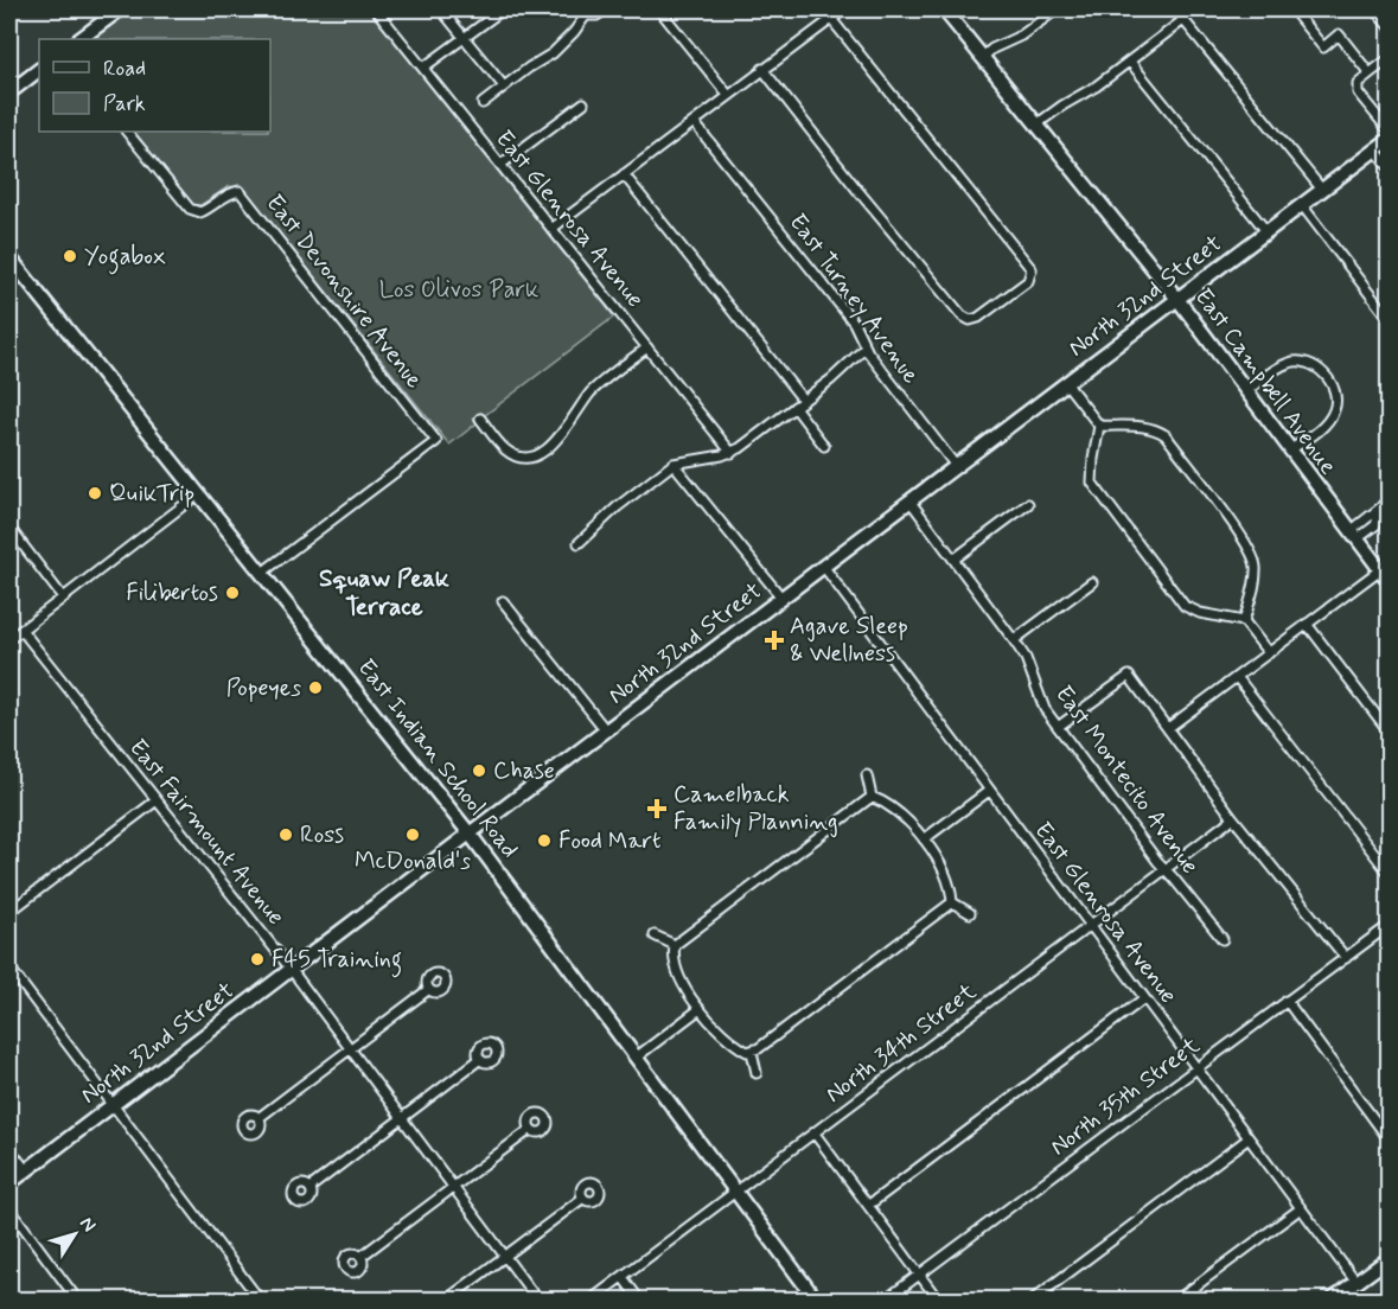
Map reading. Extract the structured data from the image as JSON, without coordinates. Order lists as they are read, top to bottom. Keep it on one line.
{"streets":{"main road":["North 32nd Street","East Campbell Avenue","East Indian School Road"],"street":["East Glenrosa Avenue","East Devonshire Avenue","East Turney Avenue","East Montecito Avenue","East Fairmount Avenue","North 34th Street","North 35th Street"]},"crossings":[["East Glenrosa Avenue","North 32nd Street"],["East Glenrosa Avenue","North 34th Street"],["East Glenrosa Avenue","North 35th Street"],["East Devonshire Avenue","East Indian School Road"],["North 32nd Street","East Turney Avenue"],["North 32nd Street","East Campbell Avenue"],["North 32nd Street","East Indian School Road"],["North 32nd Street","East Montecito Avenue"],["North 32nd Street","East Fairmount Avenue"],["East Indian School Road","North 34th Street"],["East Montecito Avenue","North 34th Street"]],"districts":["Squaw Peak Terrace"],"parks":["Los Olivos Park"],"places":{"other":["Yogabox","QuikTrip","Filibertos","Popeyes","Chase","Ross","McDonald's","Food Mart","F45 Training"],"health":["Agave Sleep & Wellness","Camelback Family Planning"]},"legend":["Road","Park"],"north":"top right"}
